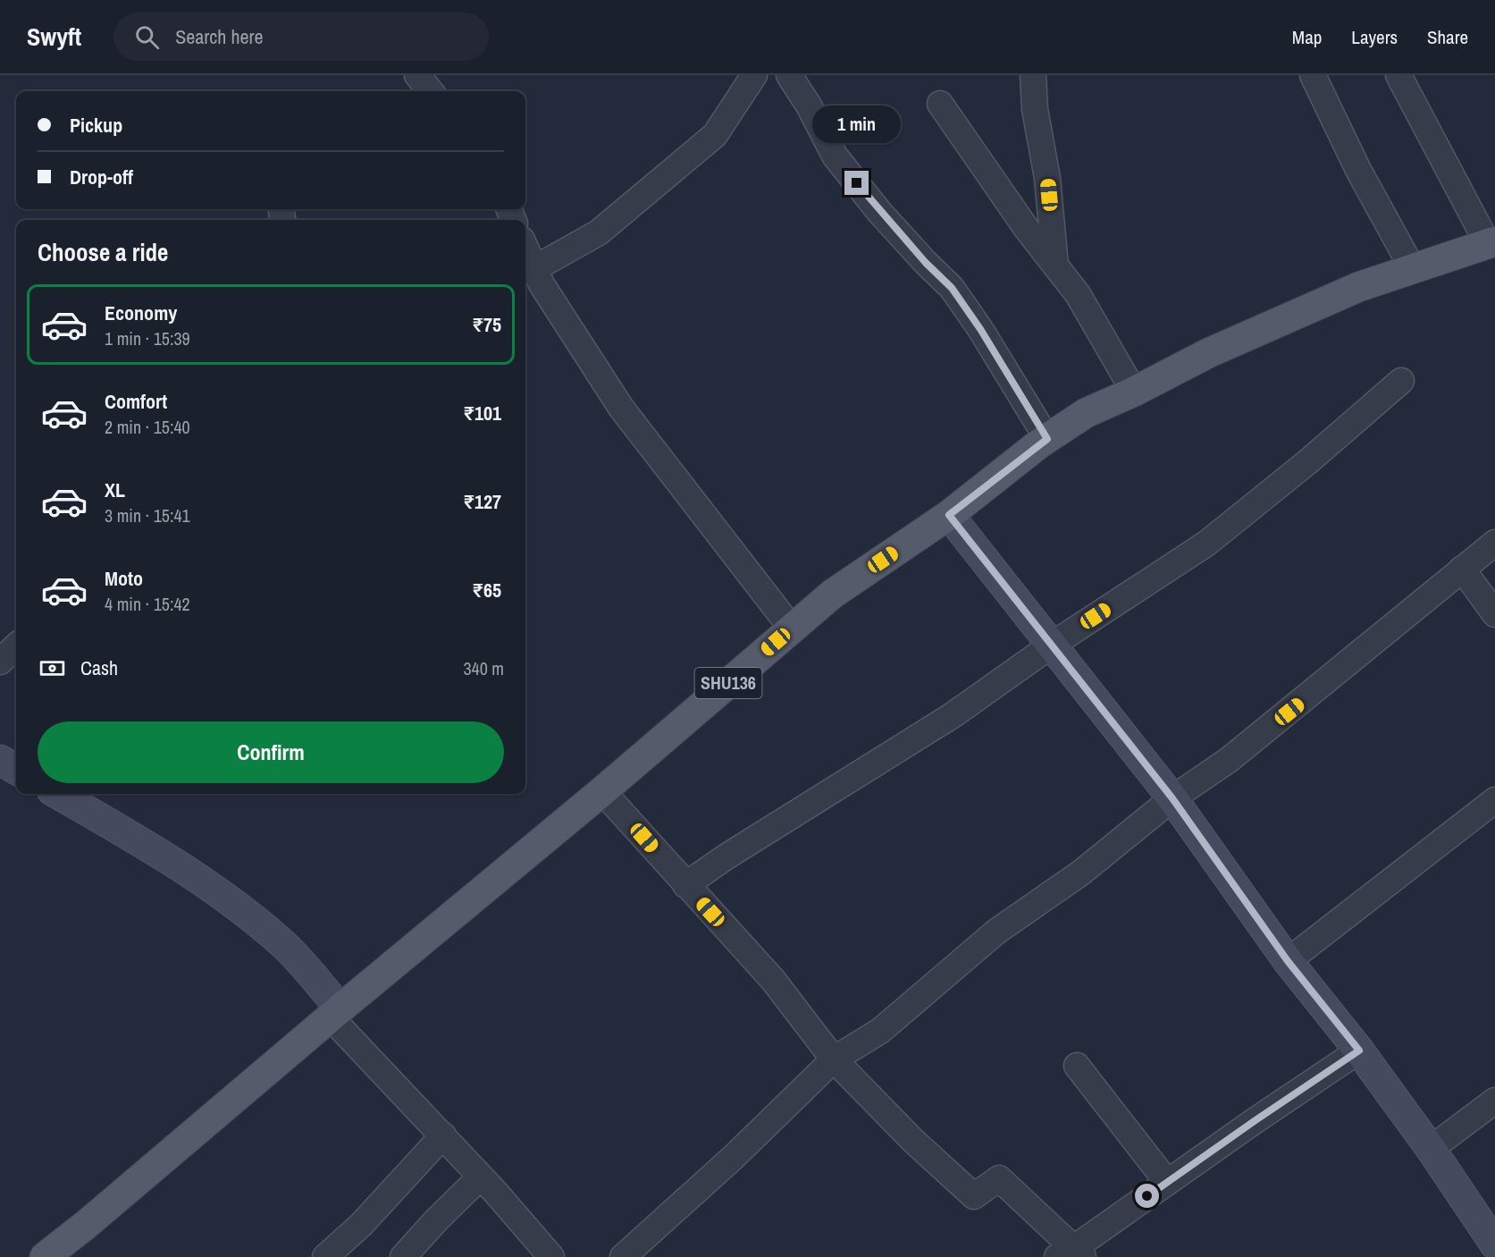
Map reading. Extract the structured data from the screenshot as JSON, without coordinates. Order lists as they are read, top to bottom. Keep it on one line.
{"streets":{"main road":["SHU136"]},"page":{"header":"Swyft","search":"Search here","nav":["Map","Layers","Share"],"banner":["Pickup","Drop-off"],"bubble":"1 min","heading":"Choose a ride","list":[{"name":"Economy","note":"1 min · 15:39","value":"₹75"},{"name":"Comfort","note":"2 min · 15:40","value":"₹101"},{"name":"XL","note":"3 min · 15:41","value":"₹127"},{"name":"Moto","note":"4 min · 15:42","value":"₹65"}],"pay":["Cash","340 m"],"buttons":"Confirm"}}
